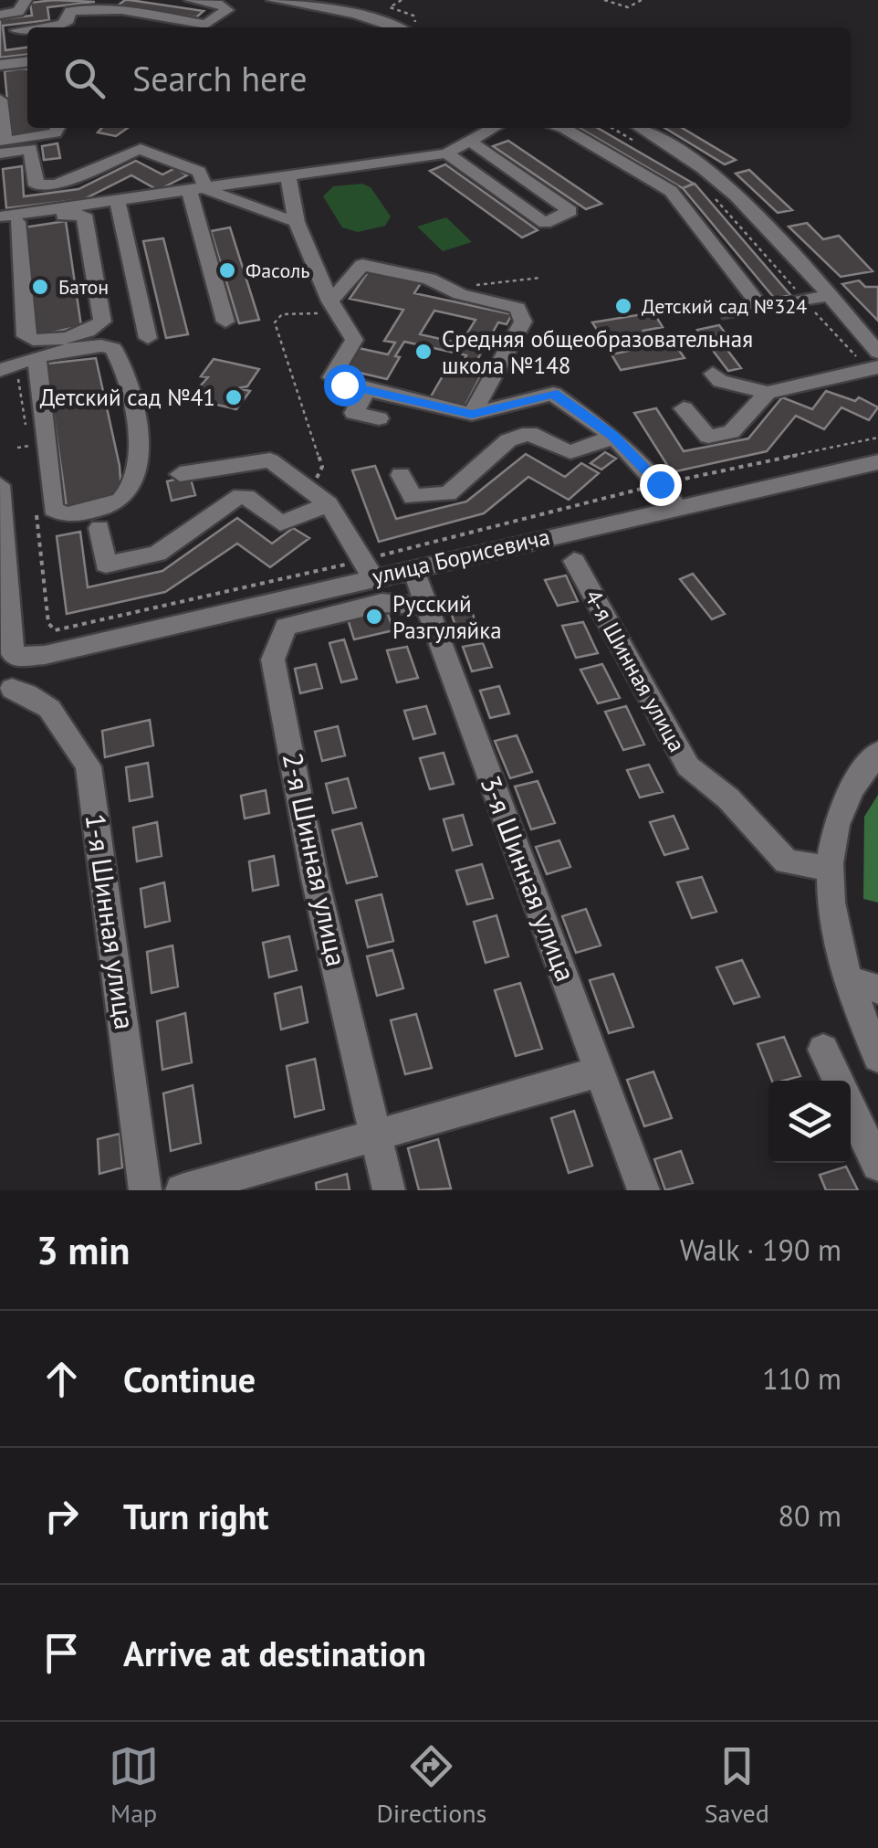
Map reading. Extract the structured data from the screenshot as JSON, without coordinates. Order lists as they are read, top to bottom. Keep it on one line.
{"streets":{"street":["улица Борисевича","4-я Шинная улица","2-я Шинная улица","3-я Шинная улица","1-я Шинная улица"]},"crossings":[["улица Борисевича","2-я Шинная улица"],["улица Борисевича","3-я Шинная улица"],["улица Борисевича","1-я Шинная улица"]],"places":["Фасоль","Батон","Детский сад №324","Средняя общеобразовательная школа №148","Детский сад №41","Русский Разгуляйка"],"page":{"search":"Search here","heading":["3 min","Walk · 190 m"],"list":[["Continue","110 m"],["Turn right","80 m"],"Arrive at destination"],"nav":["Map","Directions","Saved"]}}
